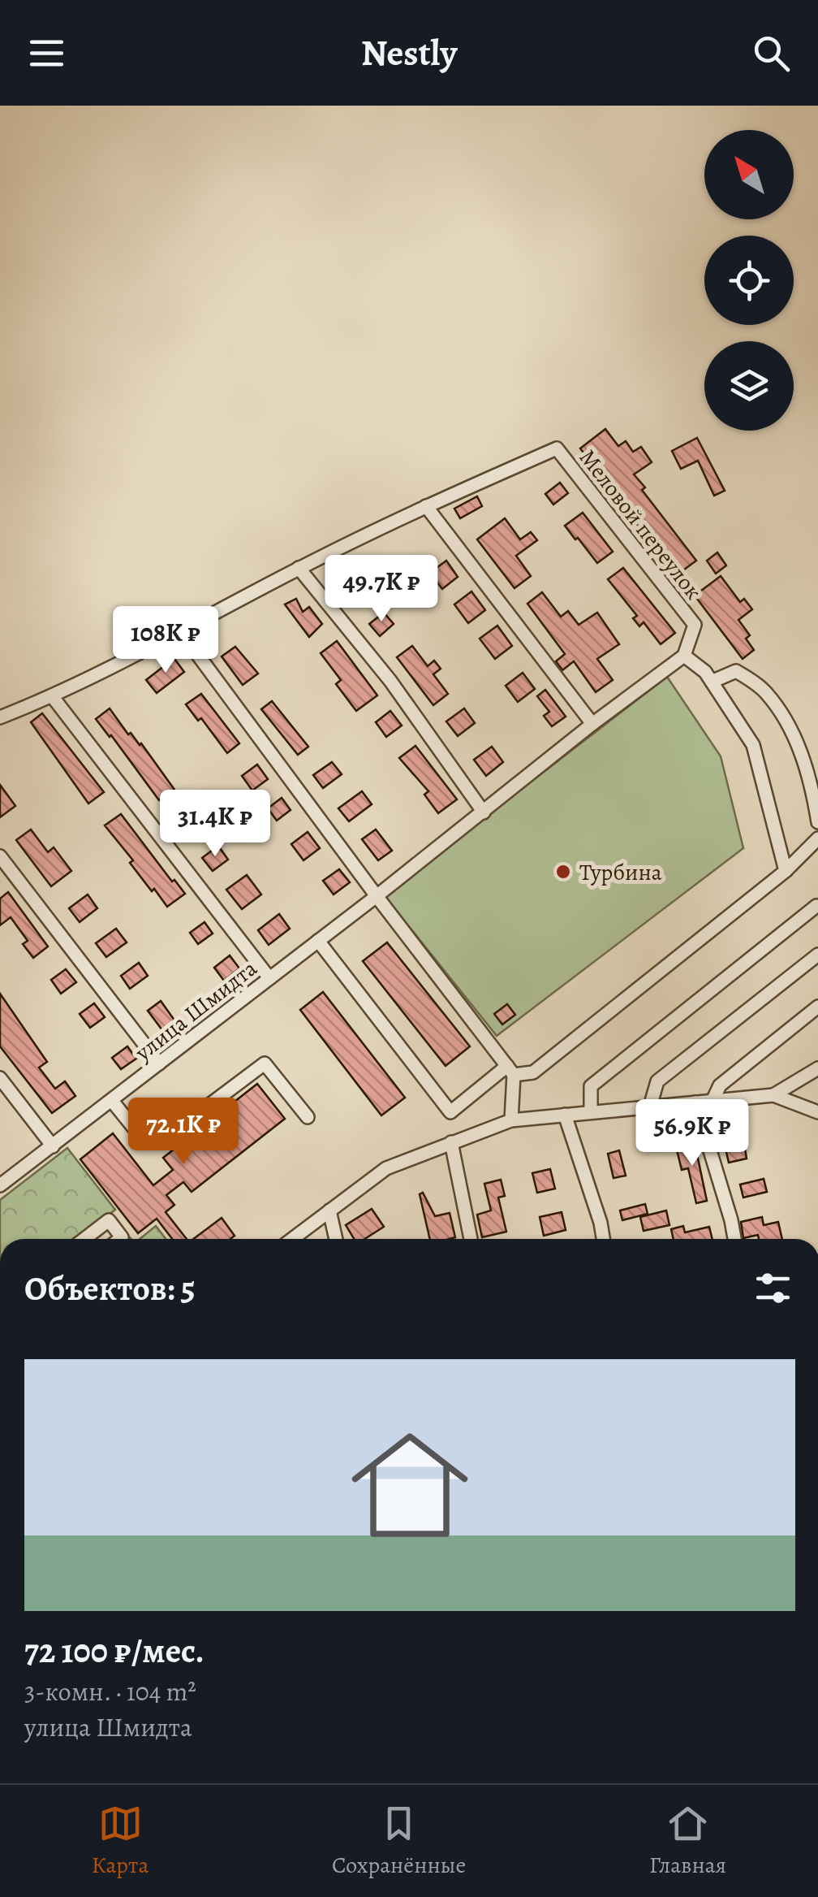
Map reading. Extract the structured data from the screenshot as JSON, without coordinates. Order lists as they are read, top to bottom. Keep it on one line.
{"streets":{"street":["Меловой переулок","улица Шмидта"]},"crossings":[["Меловой переулок","улица Шмидта"]],"places":["Турбина"],"north":"top left","page":{"header":"Nestly","price":["49.7K ₽","108K ₽","31.4K ₽","72.1K ₽","56.9K ₽"],"heading":"Объектов: 5","list":[{"name":"72 100 ₽/мес.","note":"3-комн. · 104 m² · улица Шмидта"}],"tabs":["Карта","Сохранённые","Главная"]}}
